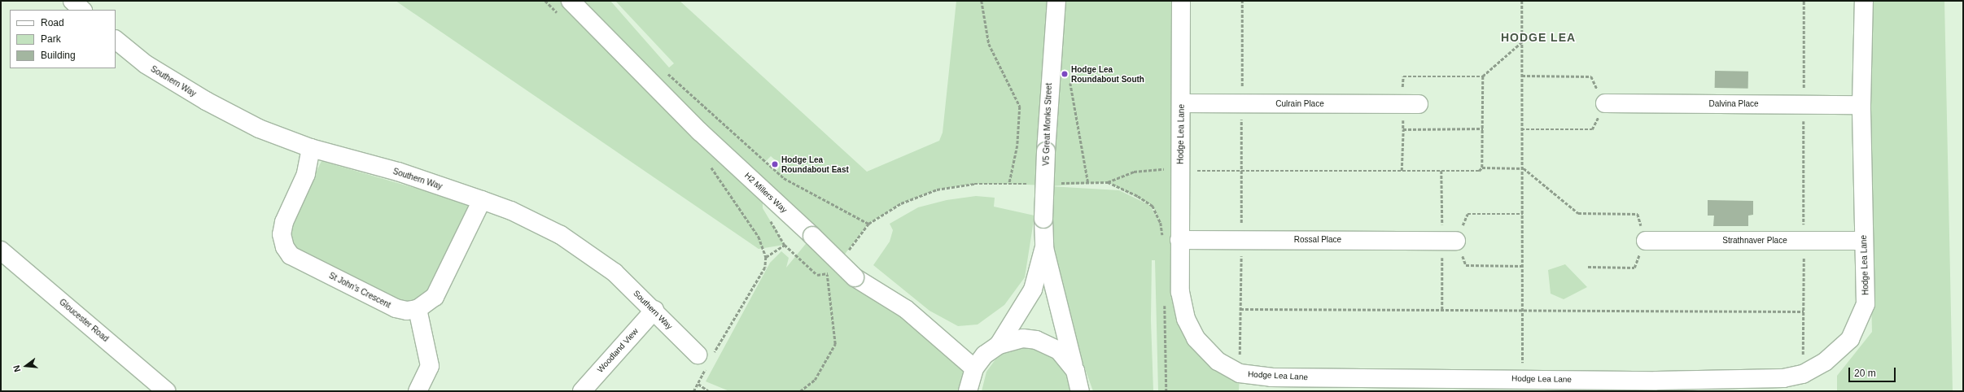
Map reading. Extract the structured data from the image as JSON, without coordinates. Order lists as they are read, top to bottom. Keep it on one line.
{"streets":{"street":["Southern Way","Culrain Place","Dalvina Place","V5 Great Monks Street","Hodge Lea Lane","H2 Millers Way","Rossal Place","Strathnaver Place","St John's Crescent","Gloucester Road","Woodland View"]},"crossings":[["Southern Way","St John's Crescent"],["Southern Way","Woodland View"],["Culrain Place","Hodge Lea Lane"],["Dalvina Place","Hodge Lea Lane"],["Hodge Lea Lane","Rossal Place"],["Hodge Lea Lane","Strathnaver Place"]],"districts":["HODGE LEA"],"places":["Hodge Lea Roundabout South","Hodge Lea Roundabout East"],"legend":["Road","Park","Building"],"scale_bar":"20 m","north":"left"}
